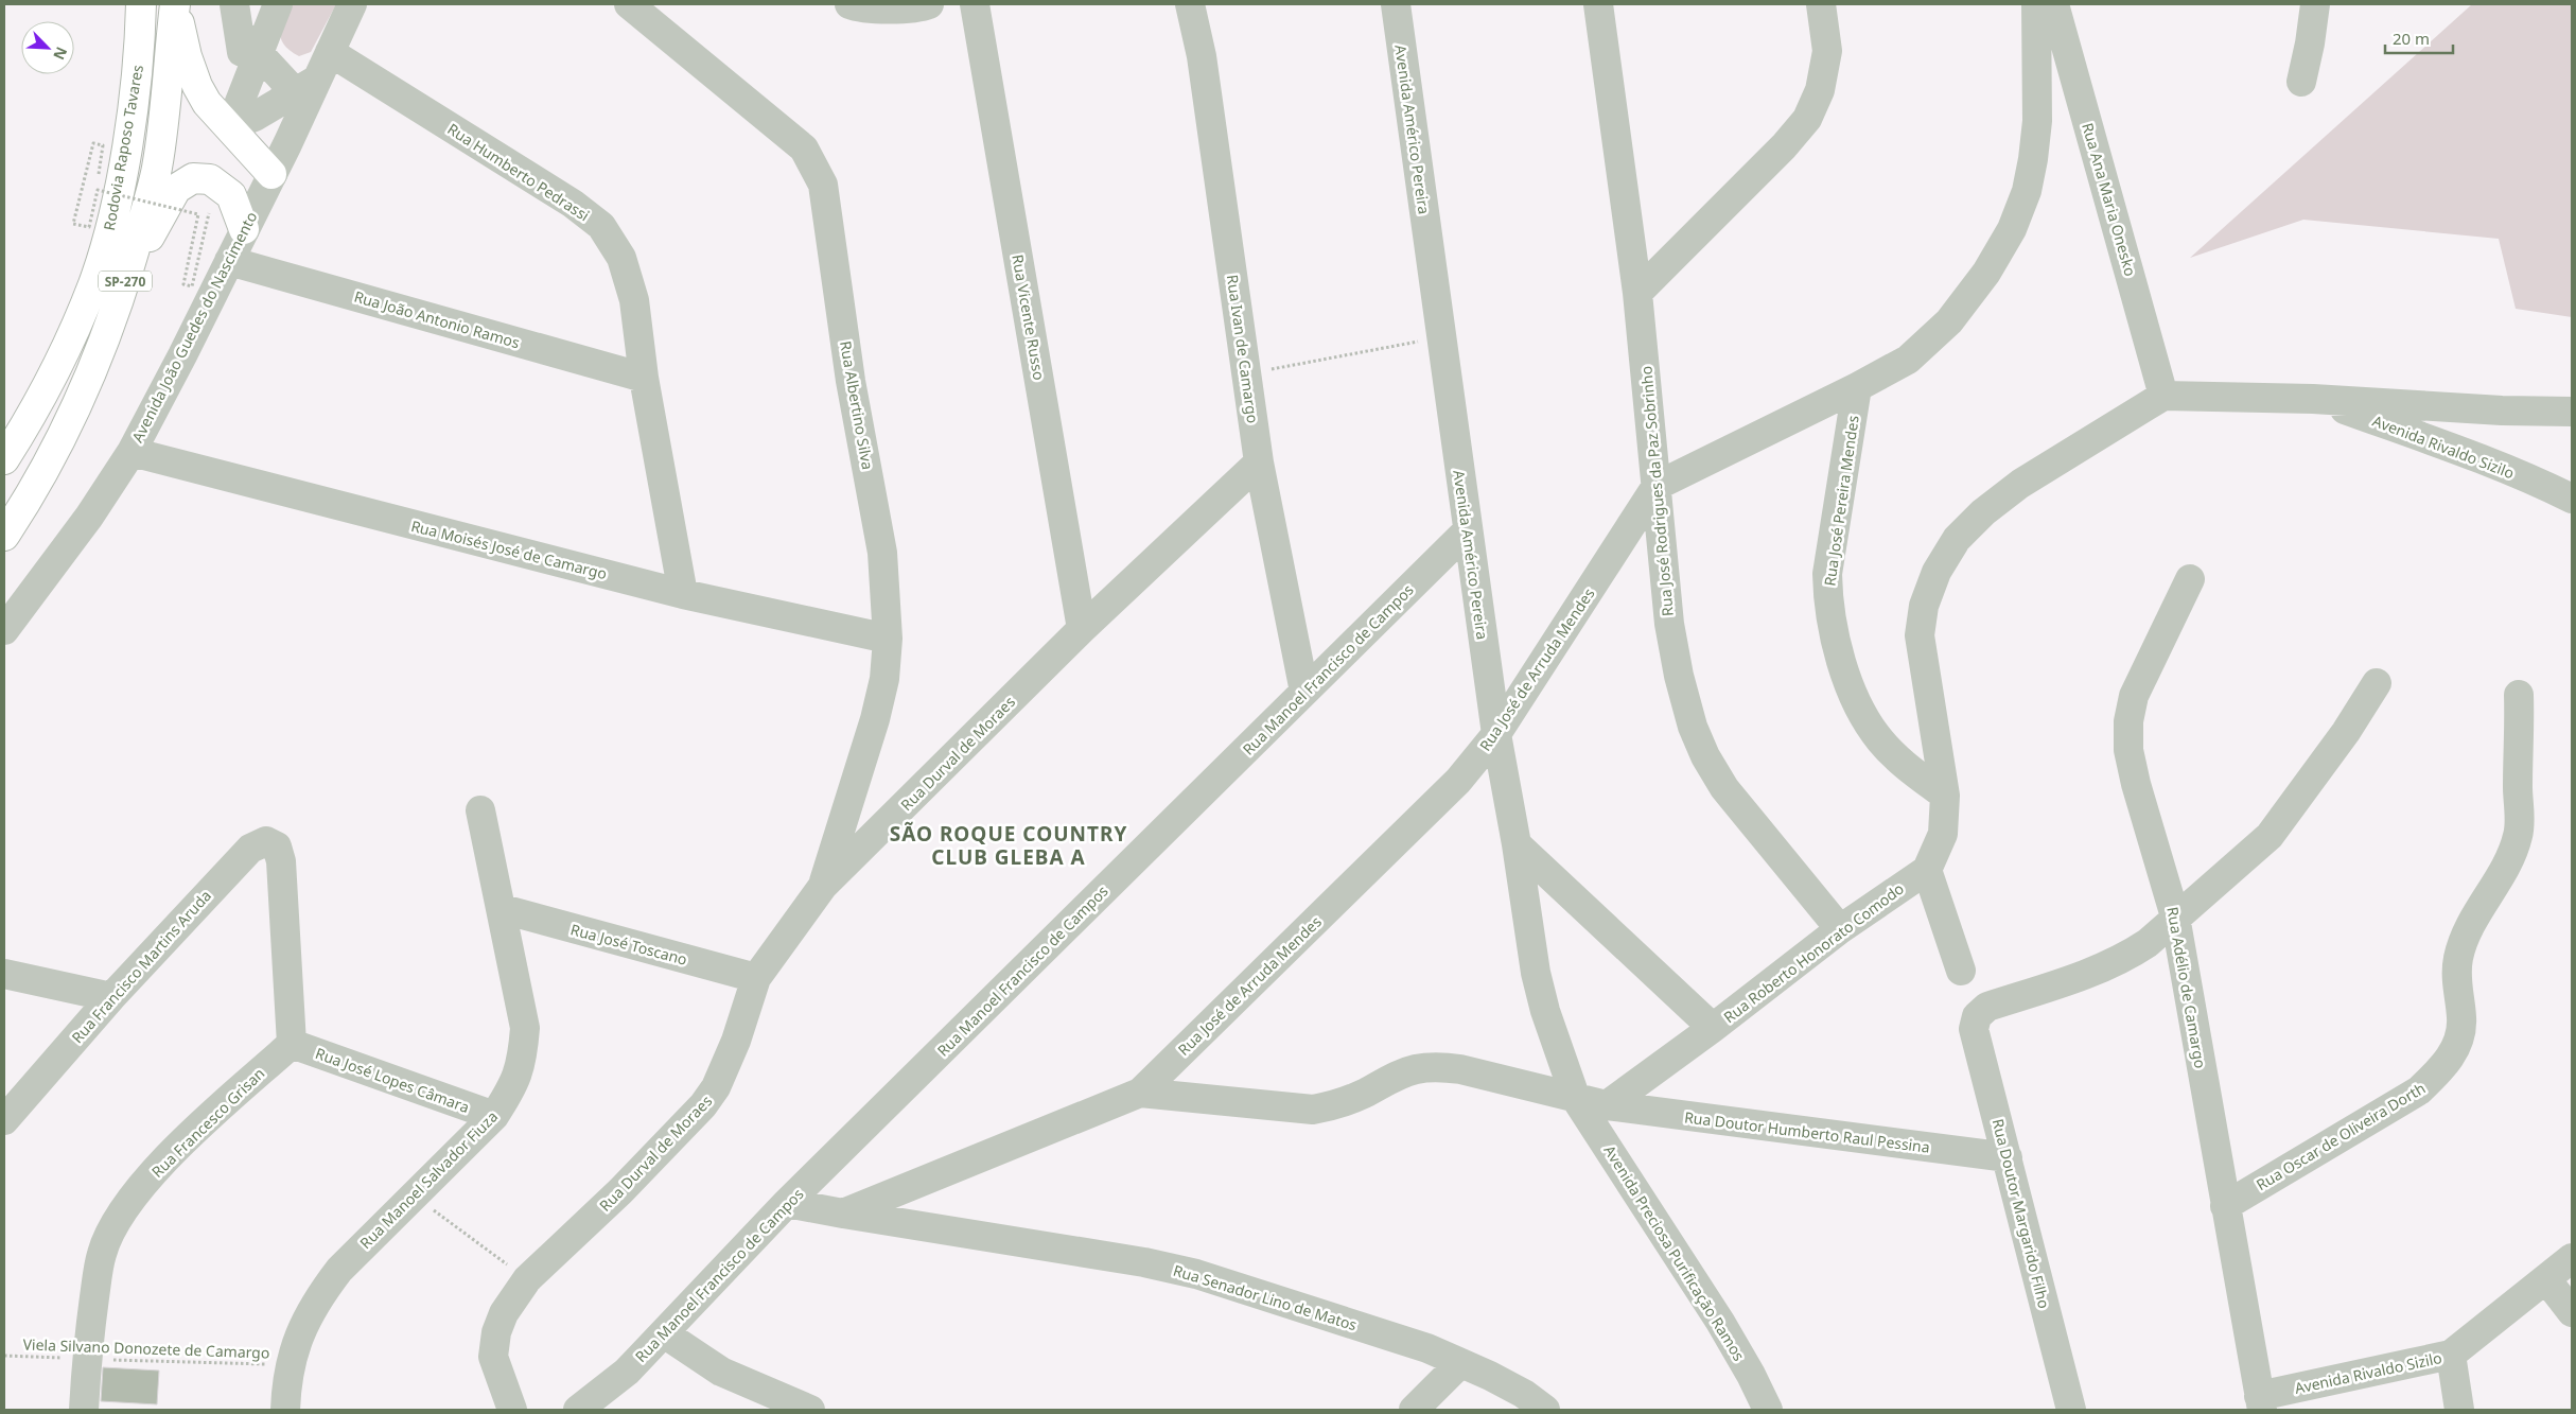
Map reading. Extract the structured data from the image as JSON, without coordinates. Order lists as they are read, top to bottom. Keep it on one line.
{"streets":{"highway":["Rodovia Raposo Tavares","SP-270"],"street":["Avenida Américo Pereira","Rua Humberto Pedrassi","Rua Ana Maria Onesko","Rua Vicente Russo","Rua João Antonio Ramos","Avenida João Guedes do Nascimento","Rua Ivan de Camargo","Rua Albertino Silva","Avenida Rivaldo Sizilo","Rua José Rodrigues da Paz Sobrinho","Rua José Pereira Mendes","Rua Moisés José de Camargo","Rua Manoel Francisco de Campos","Rua José de Arruda Mendes","Rua Durval de Moraes","Rua José Toscano","Rua Roberto Honorato Comodo","Rua Francisco Martins Aruda","Rua Adélio de Camargo","Rua José Lopes Câmara","Rua Francesco Grisan","Rua Doutor Humberto Raul Pessina","Rua Oscar de Oliveira Dorth","Rua Manoel Salvador Fiuza","Rua Doutor Margarido Filho","Avenida Preciosa Purificação Ramos","Rua Senador Lino de Matos"],"path":["Viela Silvano Donozete de Camargo"]},"crossings":[["Avenida Américo Pereira","Rua Manoel Francisco de Campos"],["Avenida Américo Pereira","Rua José de Arruda Mendes"],["Avenida Américo Pereira","Avenida Preciosa Purificação Ramos"],["Rua Humberto Pedrassi","Rua João Antonio Ramos"],["Rua Humberto Pedrassi","Avenida João Guedes do Nascimento"],["Rua Humberto Pedrassi","Rua Moisés José de Camargo"],["Rua Vicente Russo","Rua Durval de Moraes"],["Rua João Antonio Ramos","Avenida João Guedes do Nascimento"],["Avenida João Guedes do Nascimento","Rua Moisés José de Camargo"],["Rua Ivan de Camargo","Rua Manoel Francisco de Campos"],["Rua Ivan de Camargo","Rua Durval de Moraes"],["Rua Albertino Silva","Rua Moisés José de Camargo"],["Rua Albertino Silva","Rua Durval de Moraes"],["Avenida Rivaldo Sizilo","Rua Adélio de Camargo"],["Rua José Rodrigues da Paz Sobrinho","Rua José de Arruda Mendes"],["Rua José Rodrigues da Paz Sobrinho","Rua Roberto Honorato Comodo"],["Rua José de Arruda Mendes","Rua Senador Lino de Matos"],["Rua Durval de Moraes","Rua José Toscano"],["Rua José Toscano","Rua Manoel Salvador Fiuza"],["Rua Roberto Honorato Comodo","Rua Doutor Humberto Raul Pessina"],["Rua Francisco Martins Aruda","Rua José Lopes Câmara"],["Rua Francisco Martins Aruda","Rua Francesco Grisan"],["Rua Adélio de Camargo","Rua Oscar de Oliveira Dorth"],["Rua Adélio de Camargo","Rua Doutor Margarido Filho"],["Rua José Lopes Câmara","Rua Francesco Grisan"],["Rua José Lopes Câmara","Rua Manoel Salvador Fiuza"],["Rua Francesco Grisan","Viela Silvano Donozete de Camargo"],["Rua Doutor Humberto Raul Pessina","Rua Doutor Margarido Filho"],["Rua Manoel Salvador Fiuza","Viela Silvano Donozete de Camargo"]],"districts":["SÃO ROQUE COUNTRY CLUB GLEBA A"],"scale_bar":"20 m","north":"bottom right"}
